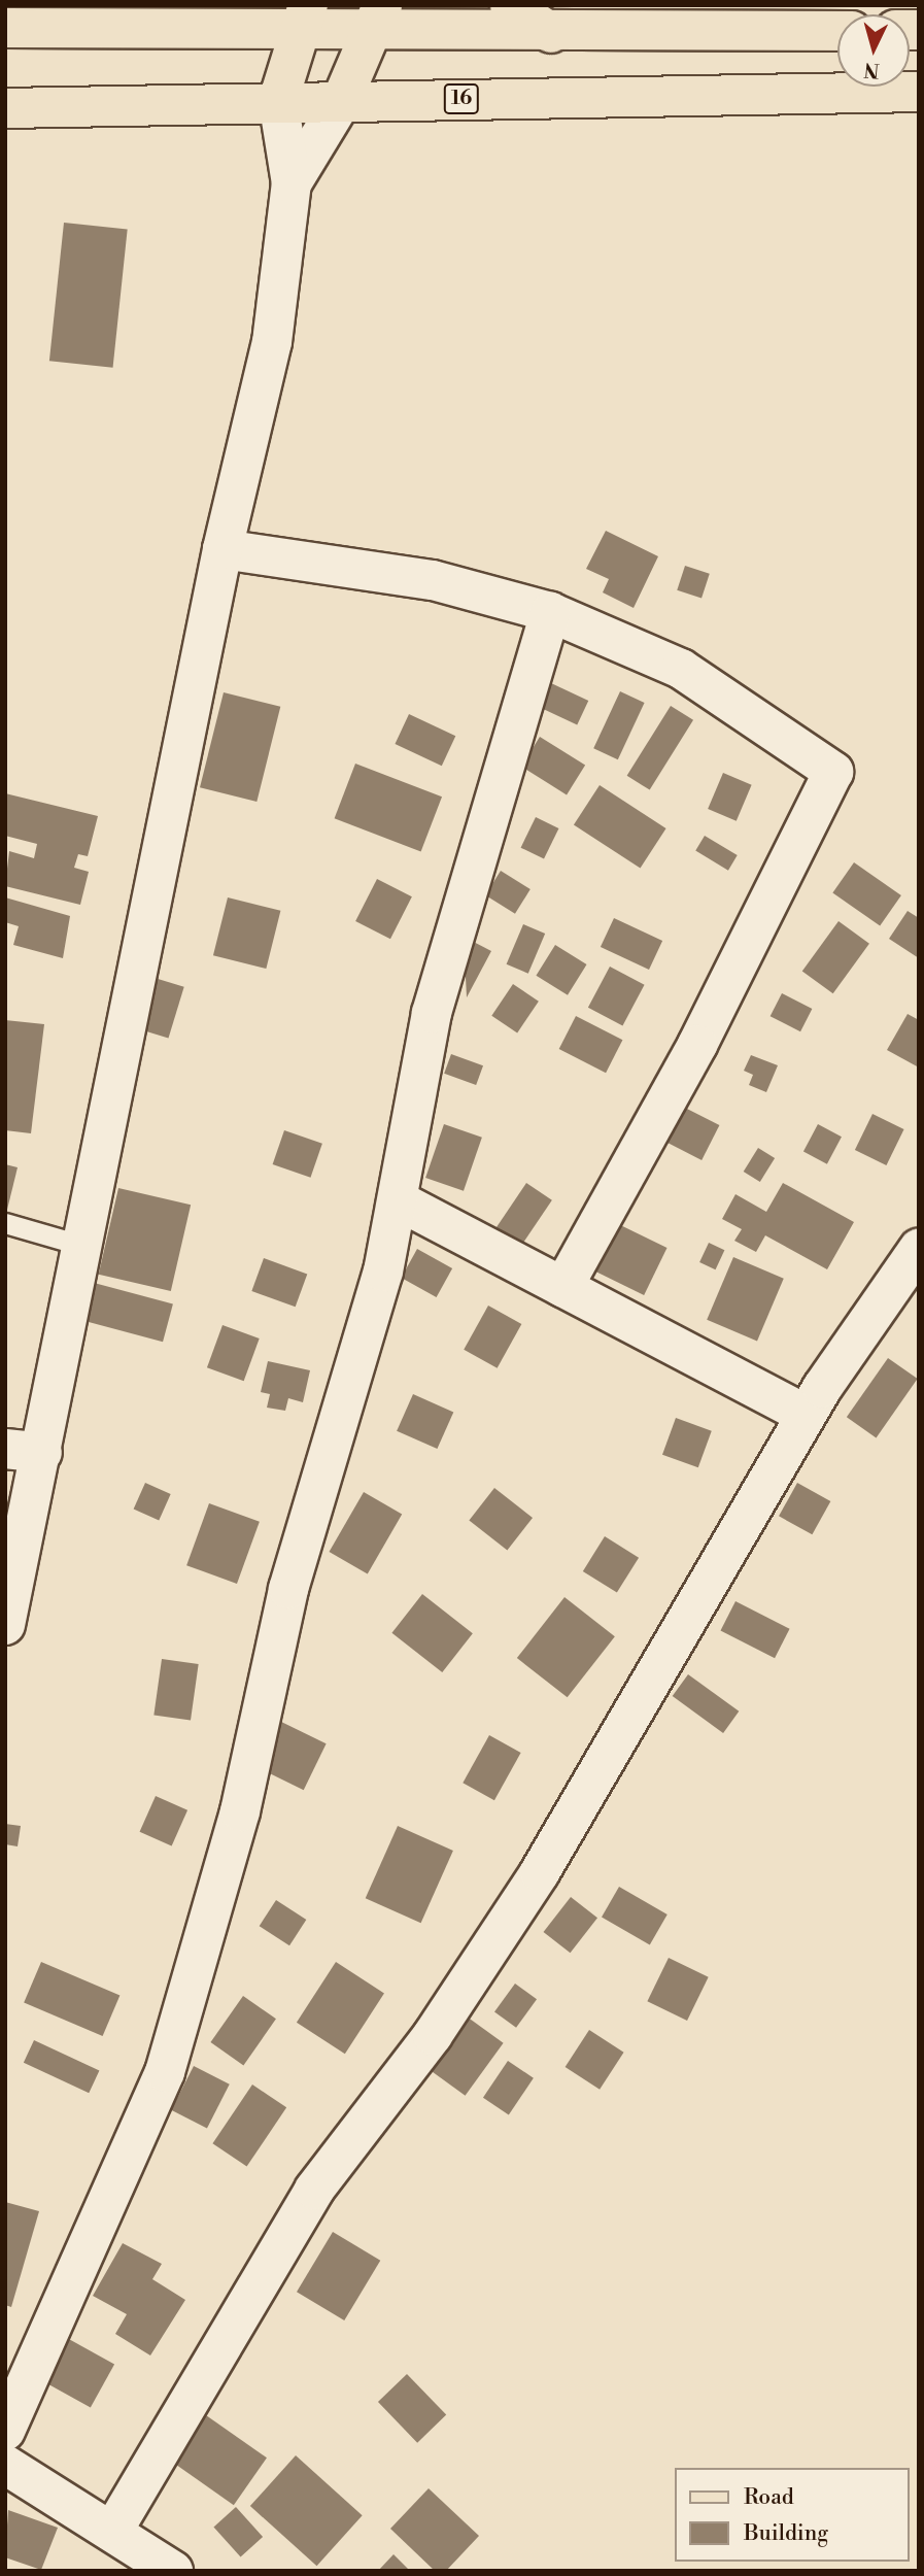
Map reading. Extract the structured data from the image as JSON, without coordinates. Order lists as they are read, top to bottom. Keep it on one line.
{"streets":{"main road":["16"]},"legend":["Road","Building"],"north":"bottom"}
